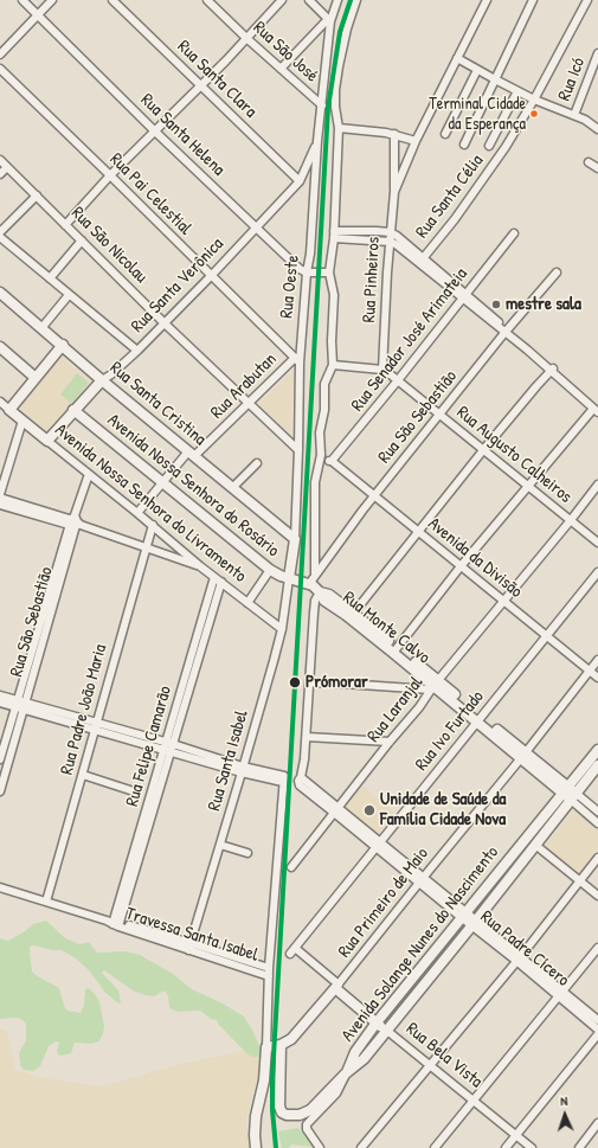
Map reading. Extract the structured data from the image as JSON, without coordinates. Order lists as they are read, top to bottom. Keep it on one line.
{"streets":{"main road":["Rua Santa Verônica","Rua Oeste","Rua Santa Cristina","Avenida Nossa Senhora do Rosário","Avenida Nossa Senhora do Livramento","Rua Monte Calvo","Avenida Solange Nunes do Nascimento","Rua Bela Vista"],"street":["Rua São José","Rua Santa Clara","Rua Icó","Rua Santa Helena","Rua Pai Celestial","Rua Santa Célia","Rua São Nicolau","Rua Pinheiros","Rua Senador José Arimateia","Rua Arabutan","Rua São Sebastião","Rua Augusto Calheiros","Avenida da Divisão","Rua Padre João Maria","Rua Laranjal","Rua Ivo Furtado","Rua Felipe Camarão","Rua Santa Isabel","Rua Primeiro de Maio","Travessa Santa Isabel","Rua Padre Cícero"]},"crossings":[["Rua São José","Rua Oeste"],["Rua Santa Clara","Rua Santa Verônica"],["Rua Santa Helena","Rua Santa Verônica"],["Rua Santa Helena","Rua Oeste"],["Rua Pai Celestial","Rua Santa Verônica"],["Rua Pai Celestial","Rua Oeste"],["Rua Pai Celestial","Rua Arabutan"],["Rua São Nicolau","Rua Santa Verônica"],["Rua São Nicolau","Rua Oeste"],["Rua São Nicolau","Rua Arabutan"],["Rua Pinheiros","Rua Augusto Calheiros"],["Rua Santa Verônica","Rua Oeste"],["Rua Santa Verônica","Rua Santa Cristina"],["Rua Santa Verônica","Avenida Nossa Senhora do Rosário"],["Rua Santa Verônica","Avenida Nossa Senhora do Livramento"],["Rua Oeste","Rua Arabutan"],["Rua Oeste","Rua Santa Cristina"],["Rua Oeste","Avenida Nossa Senhora do Rosário"],["Rua Oeste","Rua Santa Isabel"],["Rua Senador José Arimateia","Rua Augusto Calheiros"],["Rua Senador José Arimateia","Avenida da Divisão"],["Rua Arabutan","Rua Santa Cristina"],["Rua Arabutan","Avenida Nossa Senhora do Rosário"],["Rua Arabutan","Avenida Nossa Senhora do Livramento"],["Rua São Sebastião","Rua Augusto Calheiros"],["Rua São Sebastião","Avenida Nossa Senhora do Rosário"],["Rua São Sebastião","Avenida Nossa Senhora do Livramento"],["Rua São Sebastião","Avenida da Divisão"],["Rua Augusto Calheiros","Rua Laranjal"],["Avenida Nossa Senhora do Rosário","Rua Monte Calvo"],["Avenida Nossa Senhora do Rosário","Rua Santa Isabel"],["Avenida Nossa Senhora do Livramento","Rua Padre João Maria"],["Avenida Nossa Senhora do Livramento","Rua Felipe Camarão"],["Avenida Nossa Senhora do Livramento","Rua Santa Isabel"],["Avenida da Divisão","Rua Laranjal"],["Avenida da Divisão","Rua Ivo Furtado"],["Avenida da Divisão","Rua Primeiro de Maio"],["Rua Monte Calvo","Rua Laranjal"],["Rua Monte Calvo","Rua Ivo Furtado"],["Rua Monte Calvo","Rua Primeiro de Maio"],["Rua Monte Calvo","Avenida Solange Nunes do Nascimento"],["Rua Padre João Maria","Travessa Santa Isabel"],["Rua Laranjal","Rua Padre Cícero"],["Rua Ivo Furtado","Rua Padre Cícero"],["Rua Ivo Furtado","Rua Bela Vista"],["Rua Felipe Camarão","Travessa Santa Isabel"],["Rua Santa Isabel","Travessa Santa Isabel"],["Rua Primeiro de Maio","Rua Padre Cícero"],["Rua Primeiro de Maio","Rua Bela Vista"],["Avenida Solange Nunes do Nascimento","Rua Padre Cícero"],["Avenida Solange Nunes do Nascimento","Rua Bela Vista"]],"places":["Terminal Cidade da Esperança","mestre sala","Prómorar","Unidade de Saúde da Família Cidade Nova"],"north":"top"}
